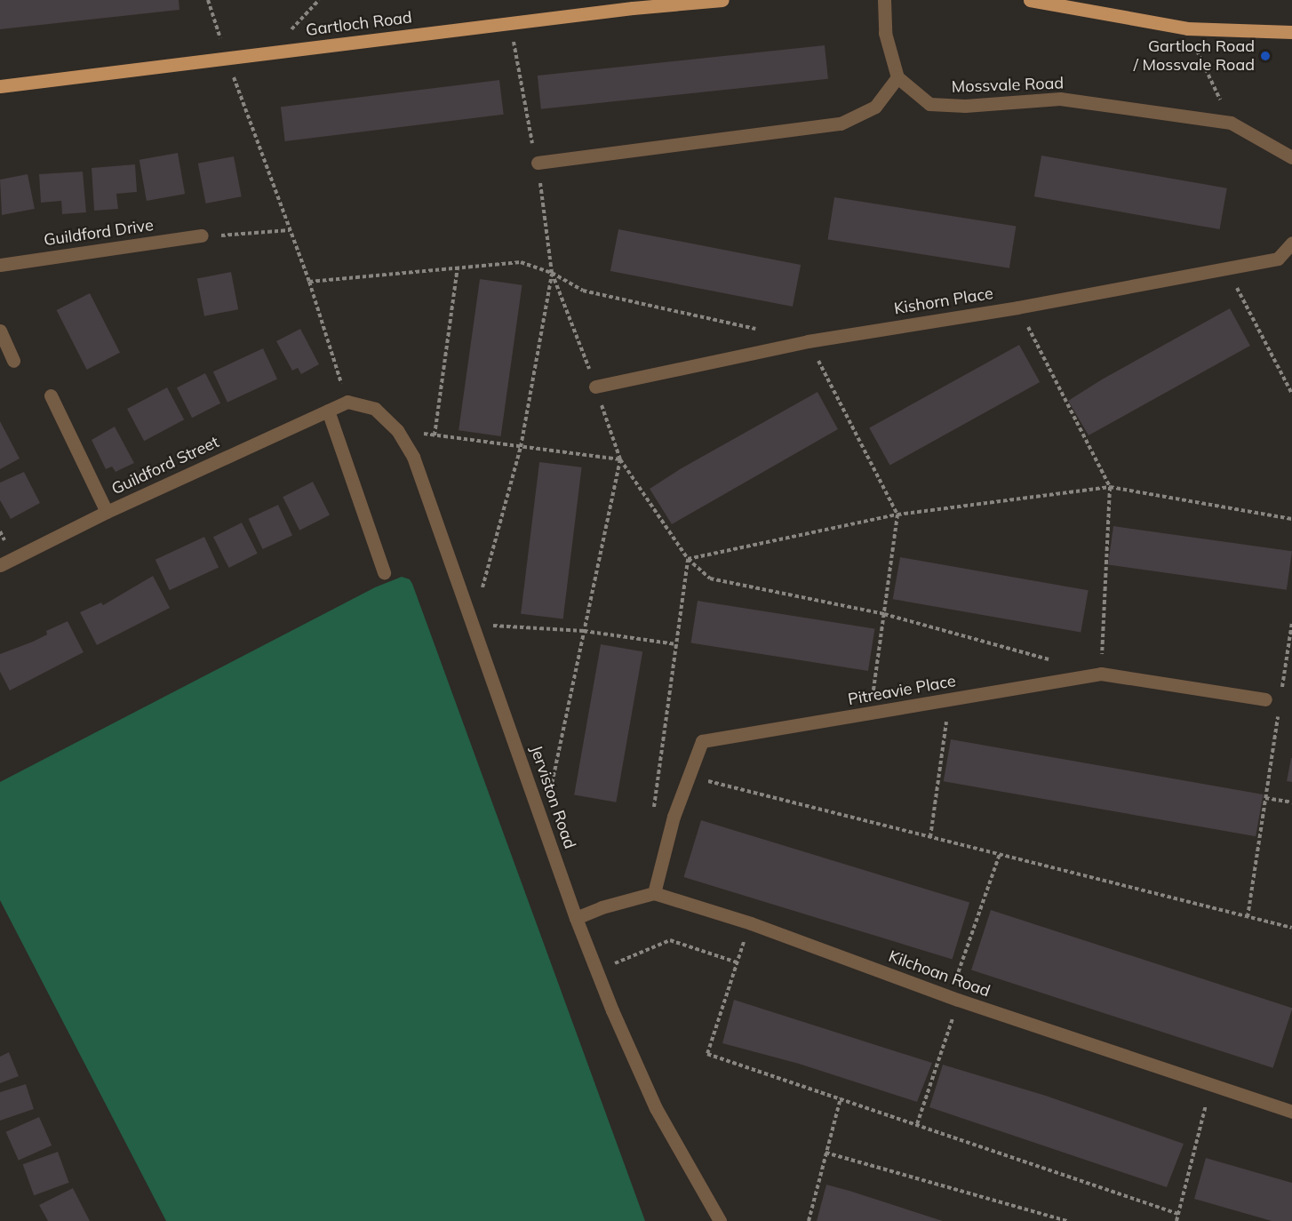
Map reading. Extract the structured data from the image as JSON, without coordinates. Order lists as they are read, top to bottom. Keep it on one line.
{"streets":{"main road":["Gartloch Road"],"street":["Mossvale Road","Guildford Drive","Kishorn Place","Guildford Street","Pitreavie Place","Jerviston Road","Kilchoan Road"]},"crossings":[["Guildford Street","Jerviston Road"],["Pitreavie Place","Kilchoan Road"]],"places":["Gartloch Road / Mossvale Road"]}
